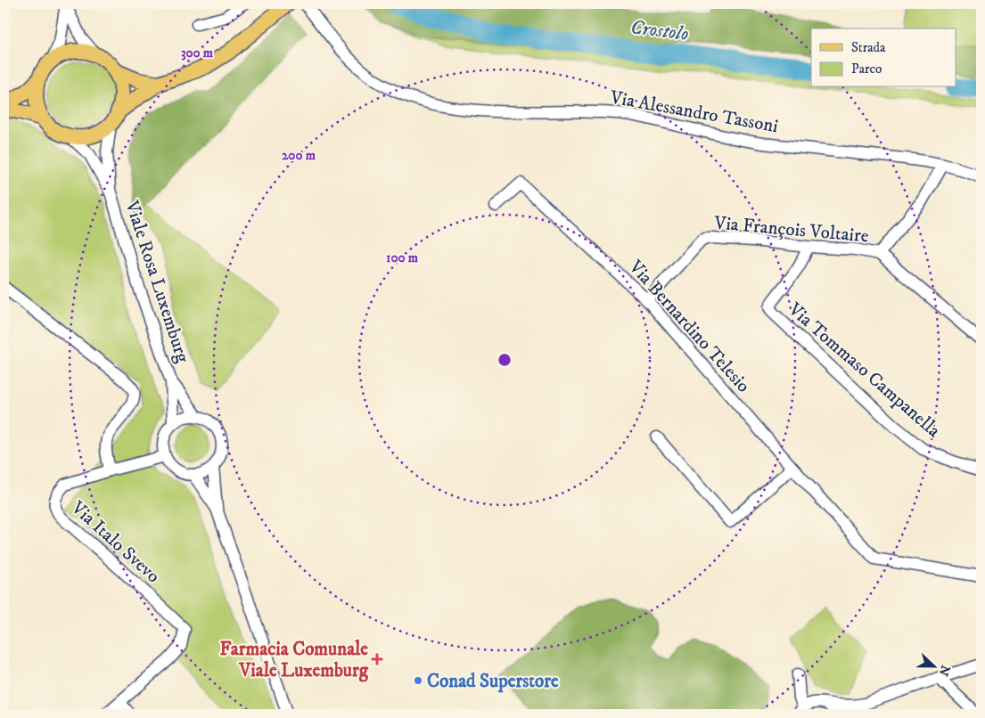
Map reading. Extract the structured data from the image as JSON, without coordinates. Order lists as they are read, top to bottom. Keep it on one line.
{"streets":{"street":["Via Alessandro Tassoni","Via François Voltaire","Viale Rosa Luxemburg","Via Bernardino Telesio","Via Tommaso Campanella","Via Italo Svevo"]},"crossings":[["Via François Voltaire","Via Bernardino Telesio"],["Via François Voltaire","Via Tommaso Campanella"]],"water":["Crostolo"],"places":{"health":["Farmacia Comunale Viale Luxemburg"],"other":["Conad Superstore"]},"legend":["Strada","Parco"],"north":"right","rings":["300 m","200 m","100 m"]}
